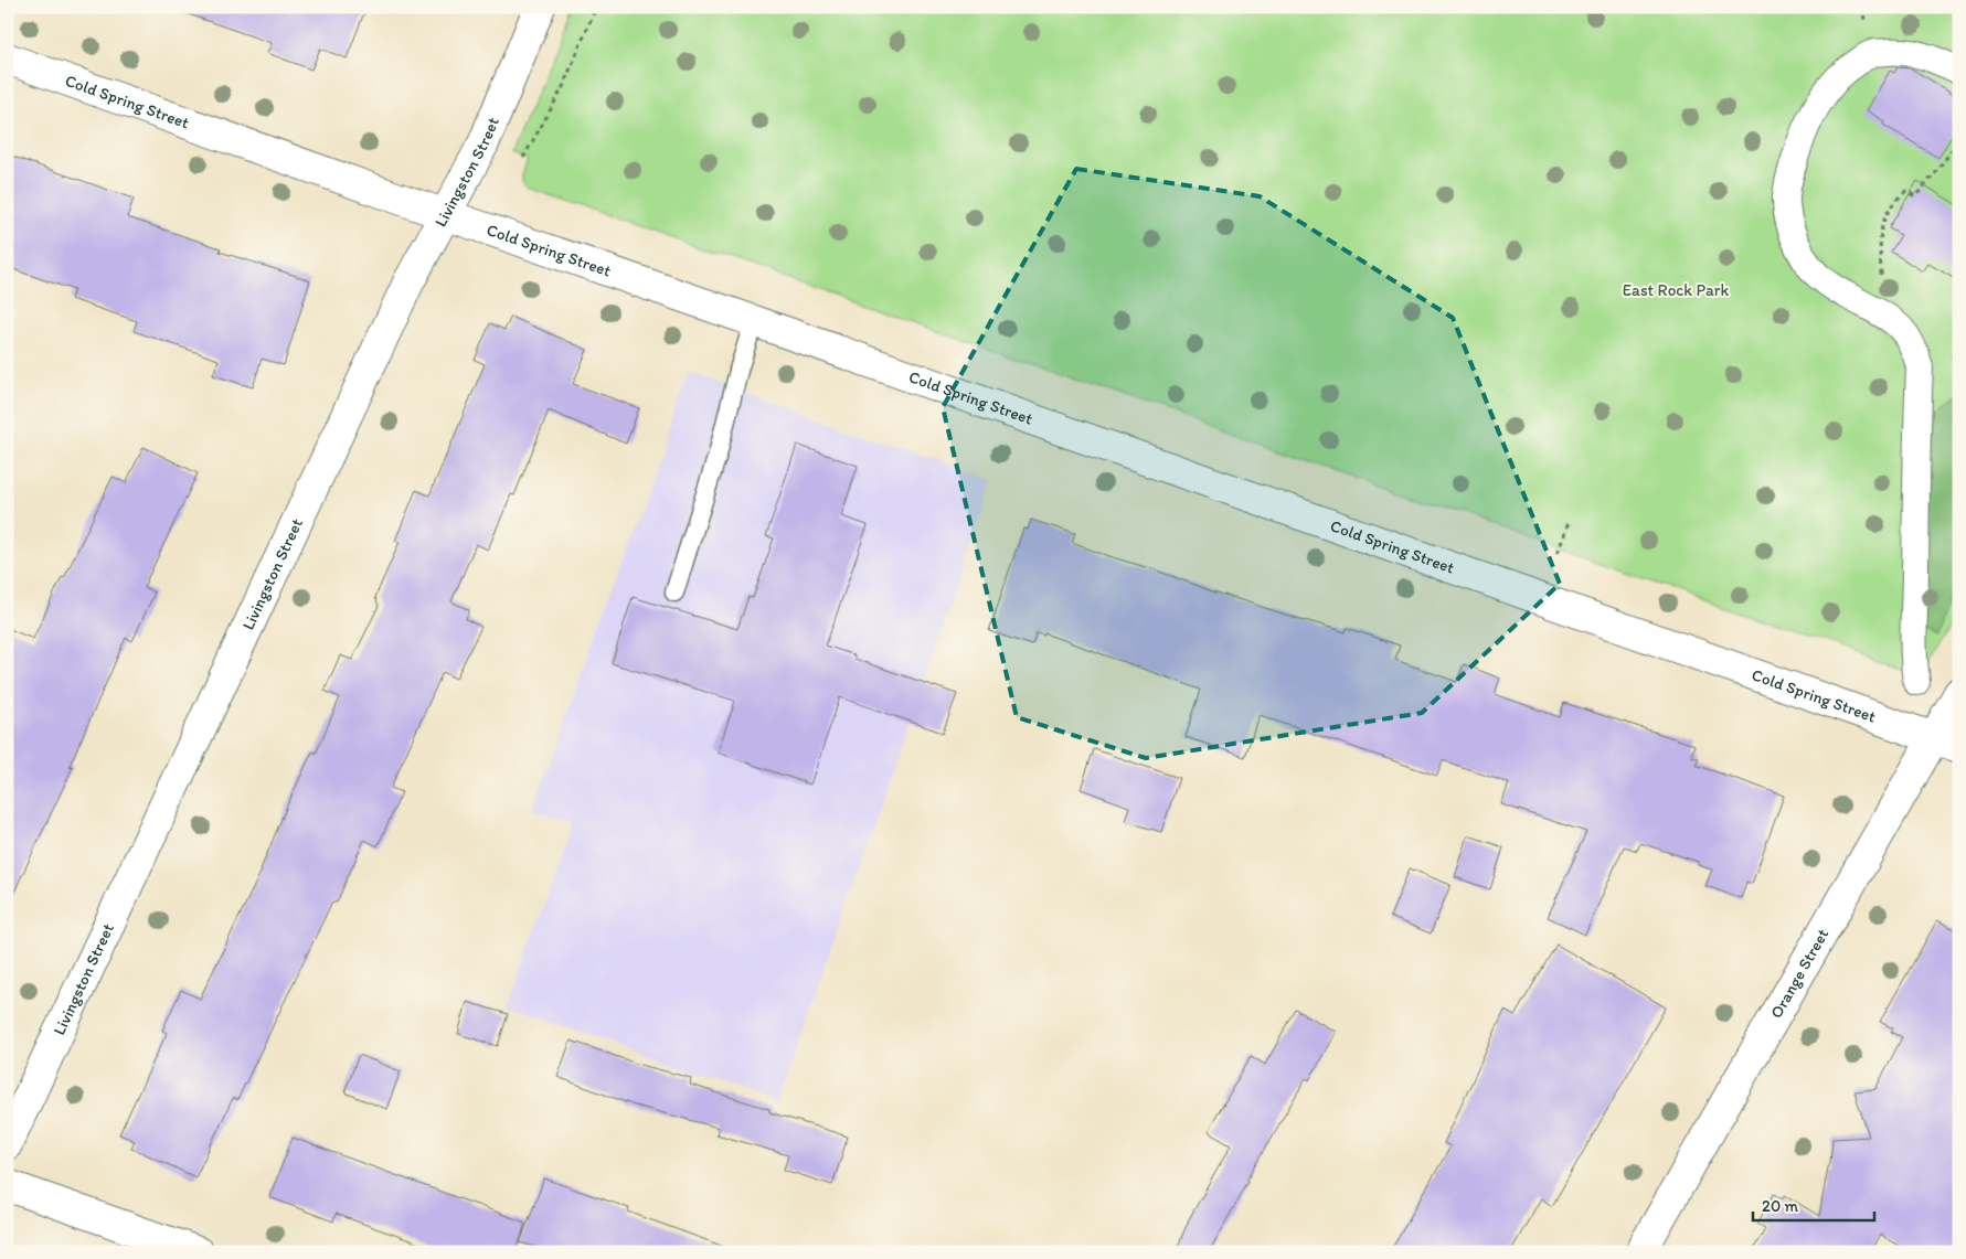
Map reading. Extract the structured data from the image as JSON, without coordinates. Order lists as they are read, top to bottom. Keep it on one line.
{"streets":{"street":["Cold Spring Street","Livingston Street","Orange Street"]},"crossings":[["Cold Spring Street","Livingston Street"],["Cold Spring Street","Orange Street"]],"parks":["East Rock Park"],"scale_bar":"20 m"}
